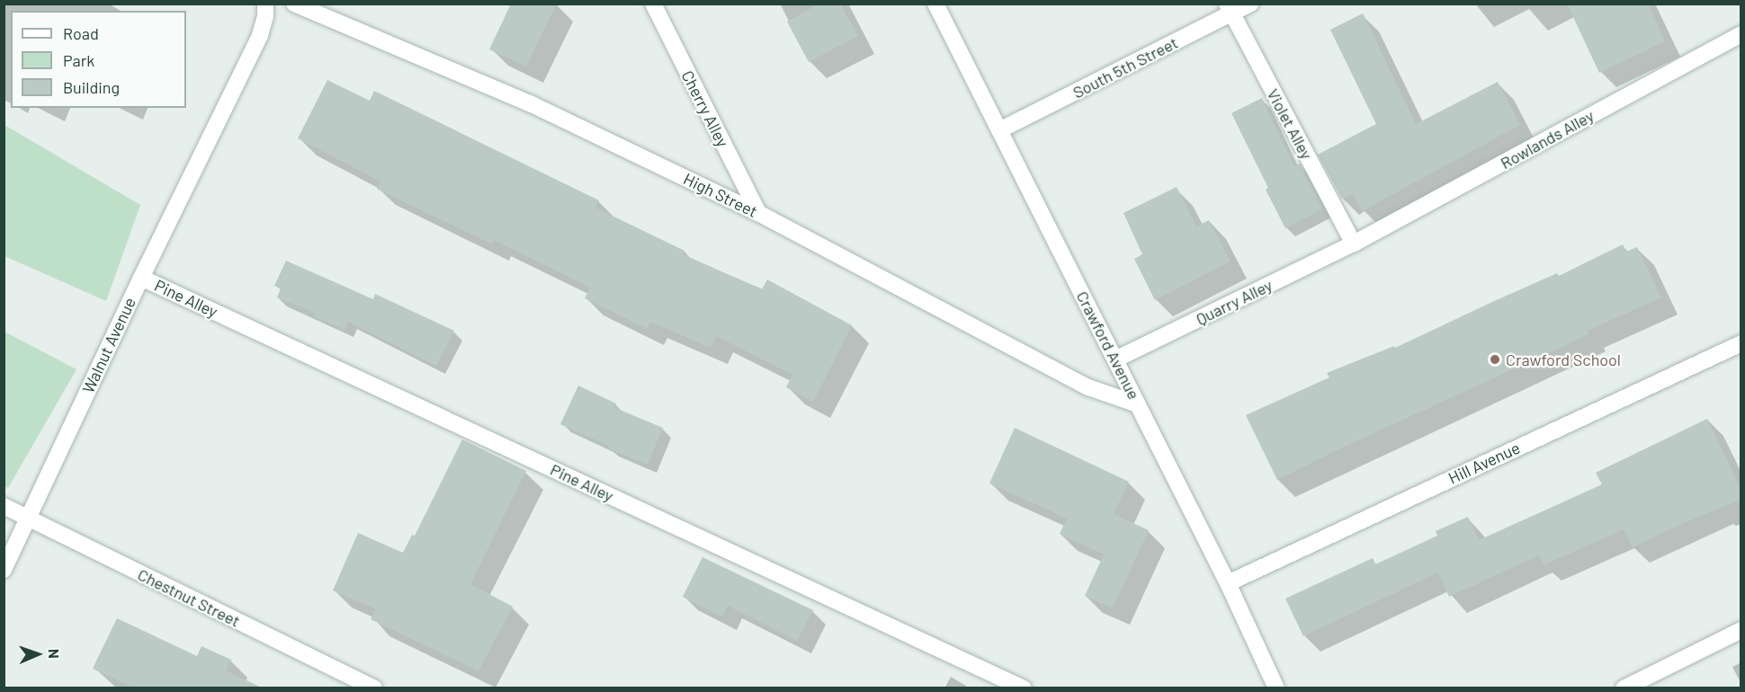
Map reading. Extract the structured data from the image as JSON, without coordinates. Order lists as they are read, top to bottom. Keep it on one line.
{"streets":{"street":["South 5th Street","Cherry Alley","Violet Alley","Rowlands Alley","High Street","Pine Alley","Quarry Alley","Walnut Avenue","Crawford Avenue","Hill Avenue","Chestnut Street"]},"crossings":[["South 5th Street","Violet Alley"],["South 5th Street","Crawford Avenue"],["Cherry Alley","High Street"],["Violet Alley","Rowlands Alley"],["Violet Alley","Quarry Alley"],["Rowlands Alley","Quarry Alley"],["High Street","Crawford Avenue"],["Pine Alley","Walnut Avenue"],["Quarry Alley","Crawford Avenue"],["Walnut Avenue","Chestnut Street"],["Crawford Avenue","Hill Avenue"]],"places":["Crawford School"],"legend":["Road","Park","Building"],"north":"right"}
